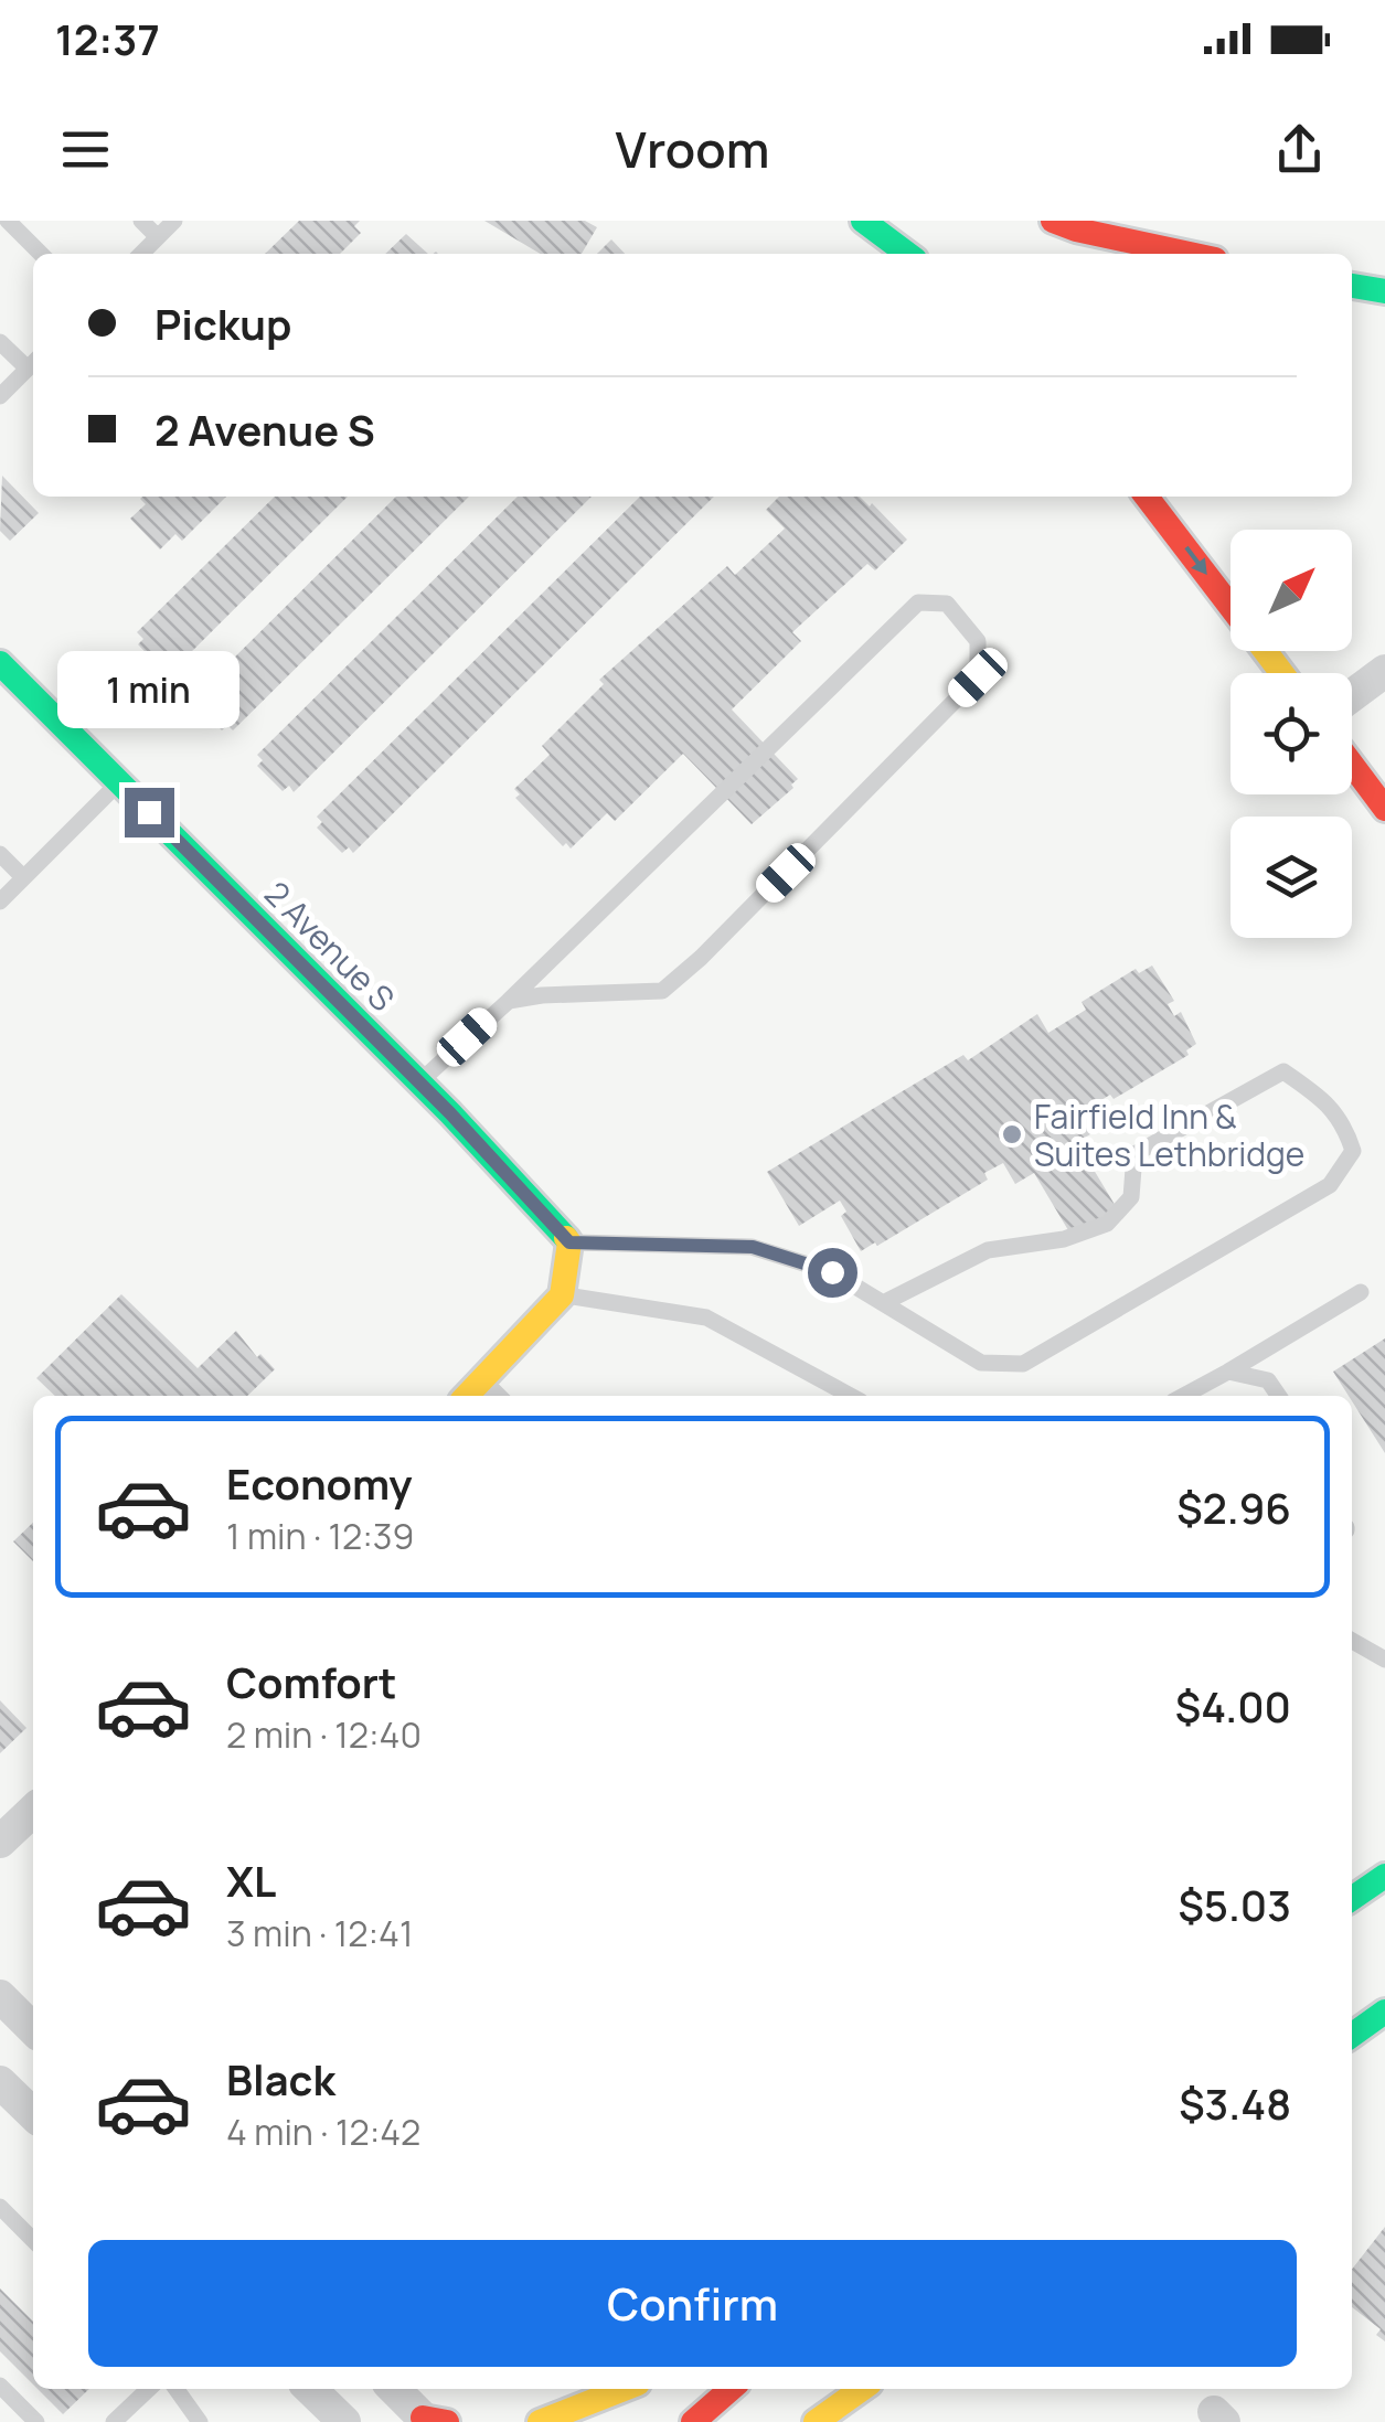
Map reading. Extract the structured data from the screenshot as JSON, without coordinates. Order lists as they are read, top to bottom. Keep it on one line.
{"streets":{"main road":["2 Avenue S"]},"places":["Fairfield Inn & Suites Lethbridge"],"north":"top right","page":{"status":"12:37","header":"Vroom","banner":["Pickup","2 Avenue S"],"bubble":"1 min","list":[{"name":"Economy","note":"1 min · 12:39","value":"$2.96"},{"name":"Comfort","note":"2 min · 12:40","value":"$4.00"},{"name":"XL","note":"3 min · 12:41","value":"$5.03"},{"name":"Black","note":"4 min · 12:42","value":"$3.48"}],"buttons":"Confirm"}}
